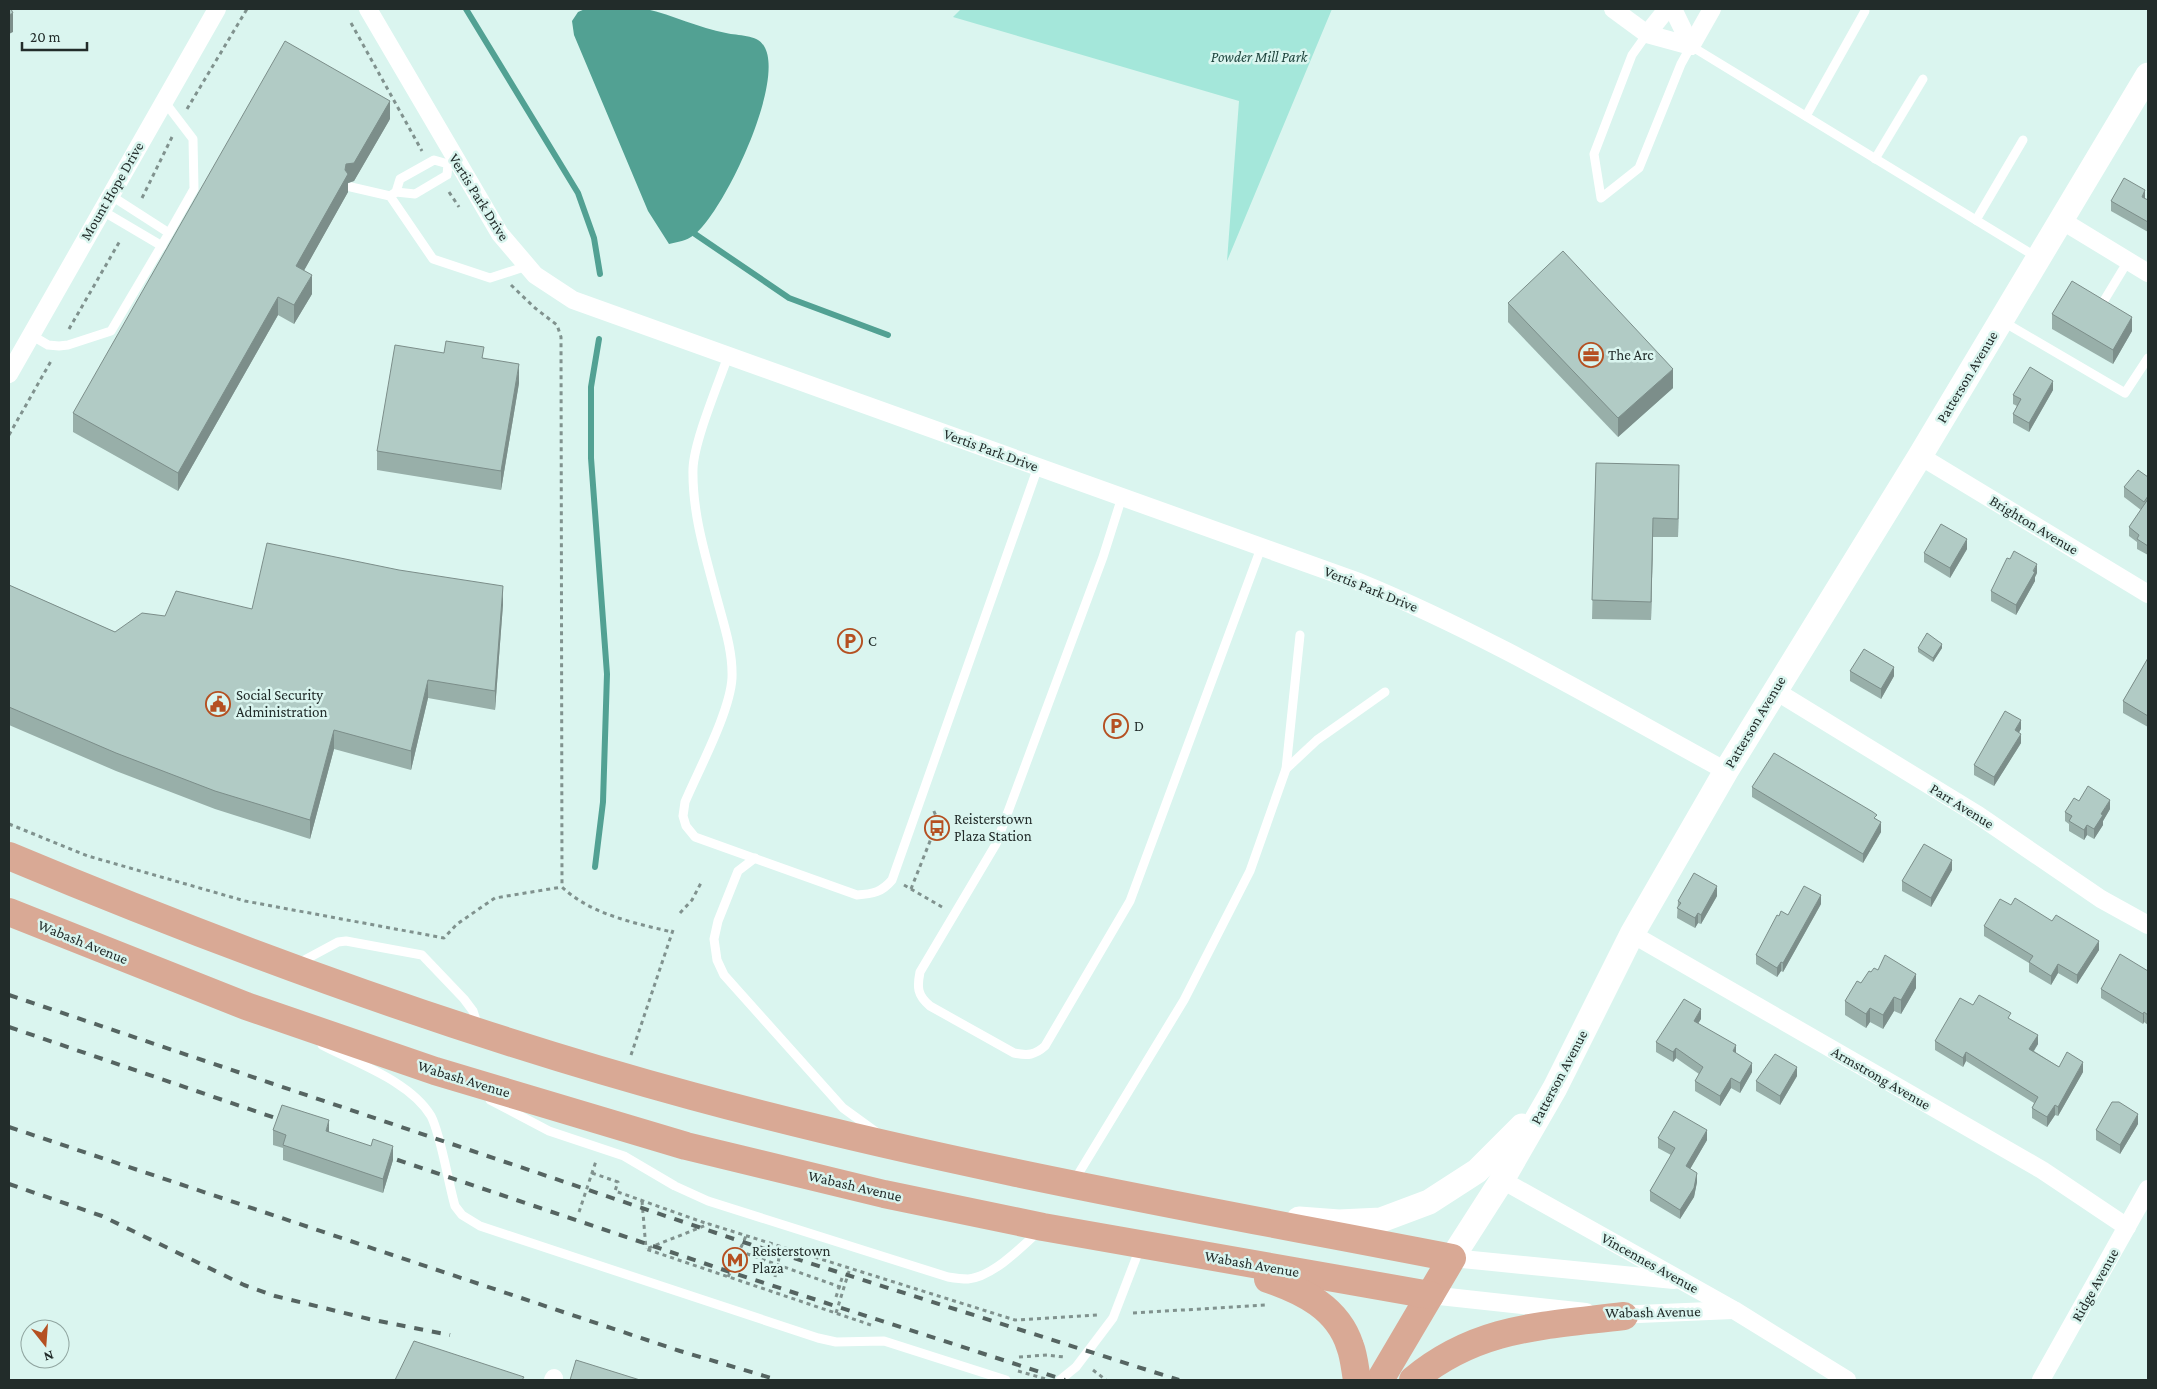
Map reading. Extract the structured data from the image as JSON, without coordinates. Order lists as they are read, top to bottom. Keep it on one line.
{"streets":{"main road":["Patterson Avenue","Wabash Avenue"],"street":["Mount Hope Drive","Vertis Park Drive","Brighton Avenue","Parr Avenue","Armstrong Avenue","Vincennes Avenue","Ridge Avenue"]},"crossings":[["Vertis Park Drive","Patterson Avenue"],["Patterson Avenue","Brighton Avenue"],["Patterson Avenue","Parr Avenue"],["Patterson Avenue","Wabash Avenue"],["Patterson Avenue","Armstrong Avenue"],["Patterson Avenue","Vincennes Avenue"],["Wabash Avenue","Vincennes Avenue"],["Armstrong Avenue","Ridge Avenue"]],"parks":["Powder Mill Park"],"places":{"office":["The Arc"],"parking":["C","D"],"public building":["Social Security Administration"],"bus stop":["Reisterstown Plaza Station"],"metro station":["Reisterstown Plaza"]},"scale_bar":"20 m","north":"bottom"}
